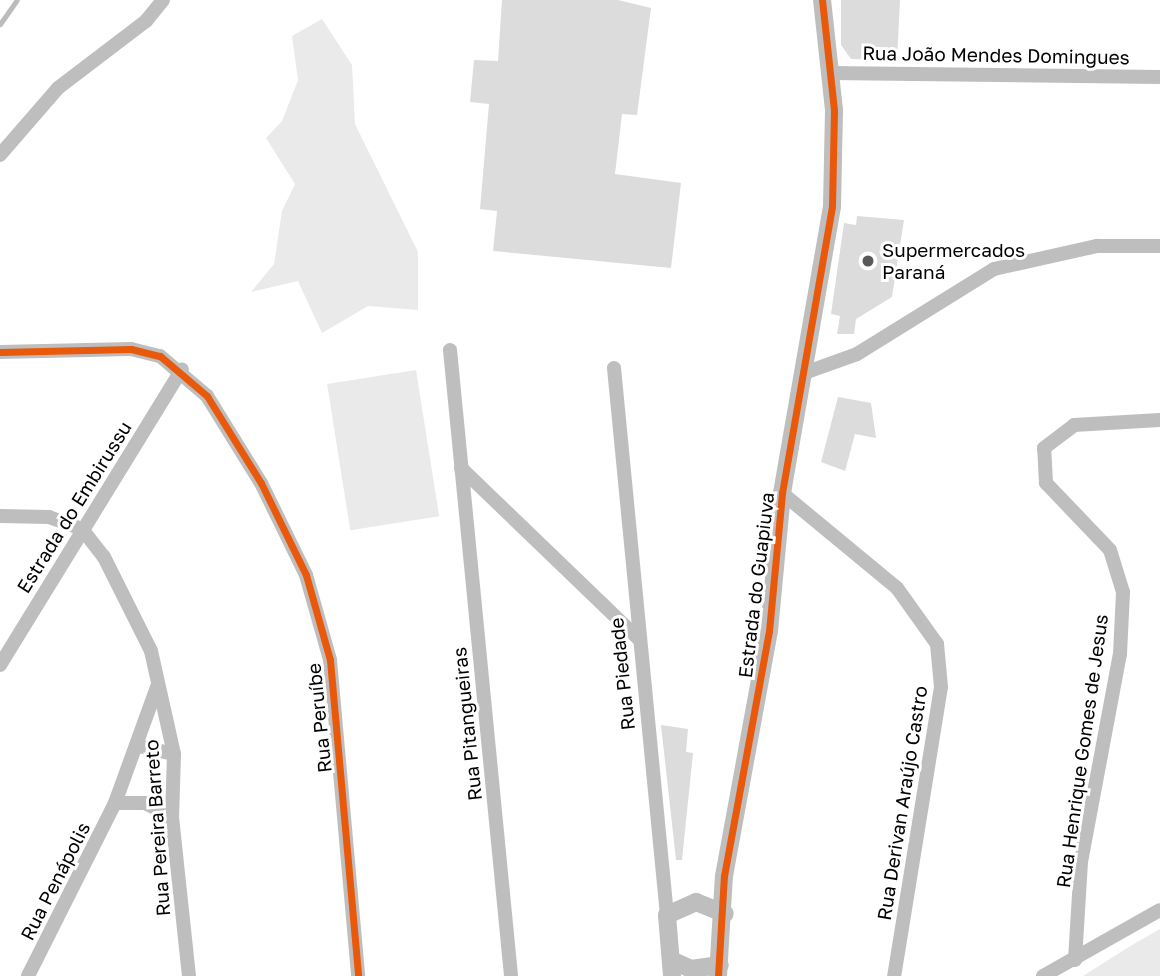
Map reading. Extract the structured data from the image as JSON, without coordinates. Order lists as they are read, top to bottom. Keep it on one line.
{"streets":{"street":["Rua João Mendes Domingues","Estrada do Embirussu","Estrada do Guapiuva","Rua Piedade","Rua Peruíbe","Rua Pitangueiras","Rua Henrique Gomes de Jesus","Rua Derivan Araújo Castro","Rua Pereira Barreto","Rua Penápolis"]},"crossings":[["Rua João Mendes Domingues","Estrada do Guapiuva"],["Estrada do Embirussu","Rua Peruíbe"],["Estrada do Embirussu","Rua Pereira Barreto"],["Estrada do Guapiuva","Rua Derivan Araújo Castro"],["Rua Pereira Barreto","Rua Penápolis"]],"places":["Supermercados Paraná"]}
